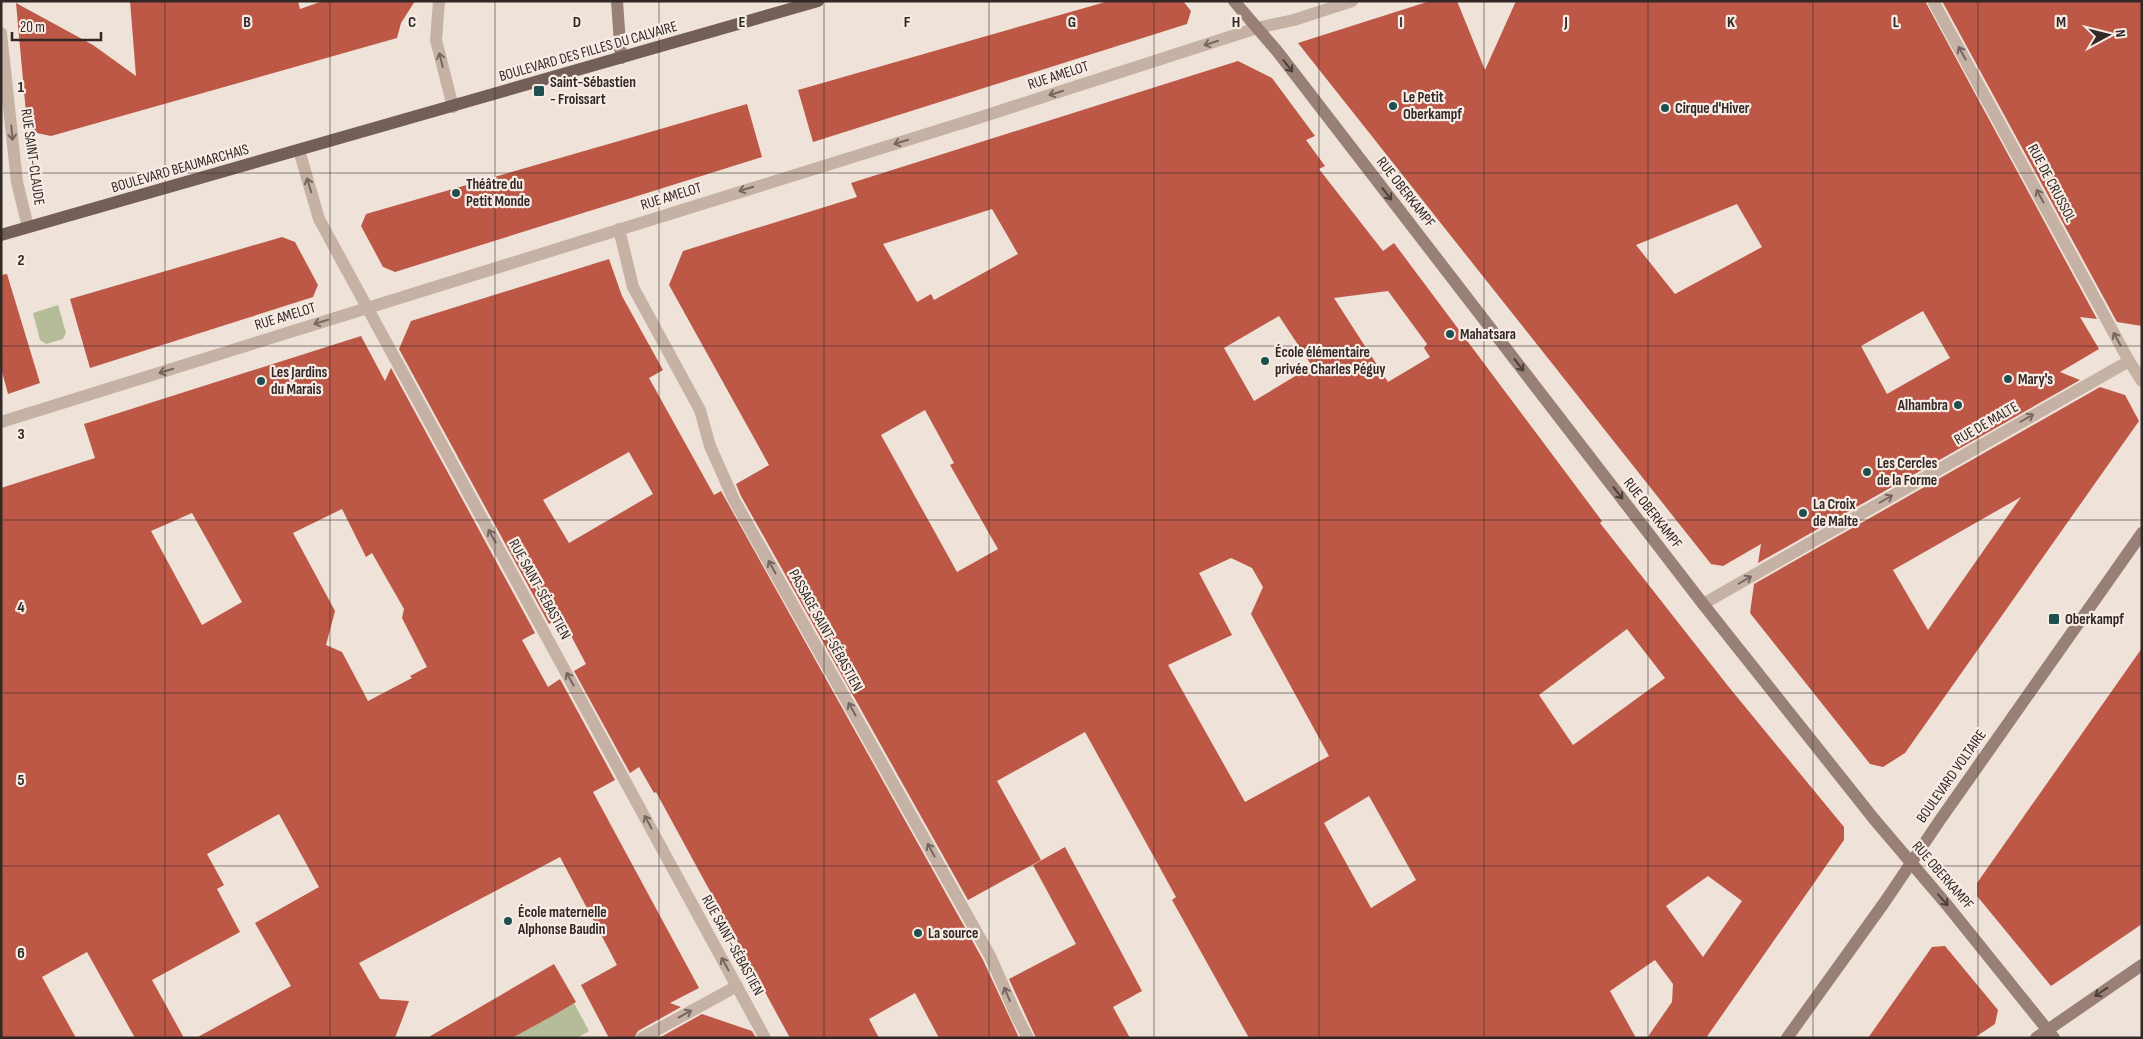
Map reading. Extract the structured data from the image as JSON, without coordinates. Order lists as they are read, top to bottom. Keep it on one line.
{"streets":{"main road":["BOULEVARD DES FILLES DU CALVAIRE","BOULEVARD BEAUMARCHAIS"],"street":["RUE AMELOT","RUE SAINT-CLAUDE","RUE DE CRUSSOL","RUE OBERKAMPF","RUE DE MALTE","RUE SAINT-SÉBASTIEN","PASSAGE SAINT-SÉBASTIEN","BOULEVARD VOLTAIRE"]},"crossings":[["BOULEVARD DES FILLES DU CALVAIRE","BOULEVARD BEAUMARCHAIS"],["RUE AMELOT","RUE OBERKAMPF"],["RUE AMELOT","RUE SAINT-SÉBASTIEN"],["RUE AMELOT","PASSAGE SAINT-SÉBASTIEN"],["RUE SAINT-CLAUDE","BOULEVARD BEAUMARCHAIS"],["BOULEVARD BEAUMARCHAIS","RUE SAINT-SÉBASTIEN"],["RUE DE CRUSSOL","RUE DE MALTE"],["RUE OBERKAMPF","RUE DE MALTE"],["RUE OBERKAMPF","BOULEVARD VOLTAIRE"]],"one_way":["RUE AMELOT","RUE SAINT-CLAUDE","RUE DE CRUSSOL","RUE OBERKAMPF","RUE DE MALTE","RUE SAINT-SÉBASTIEN","PASSAGE SAINT-SÉBASTIEN"],"places":{"transit":["Saint-Sébastien - Froissart","Oberkampf"],"other":["Le Petit Oberkampf","Cirque d'Hiver","Théâtre du Petit Monde","Mahatsara","École élémentaire privée Charles Péguy","Mary's","Les Jardins du Marais","Alhambra","Les Cercles de la Forme","La Croix de Malte","École maternelle Alphonse Baudin","La source"]},"scale_bar":"20 m","north":"right","grid":{"columns":["B","C","D","E","F","G","H","I","J","K","L","M"],"rows":["1","2","3","4","5","6"]}}
